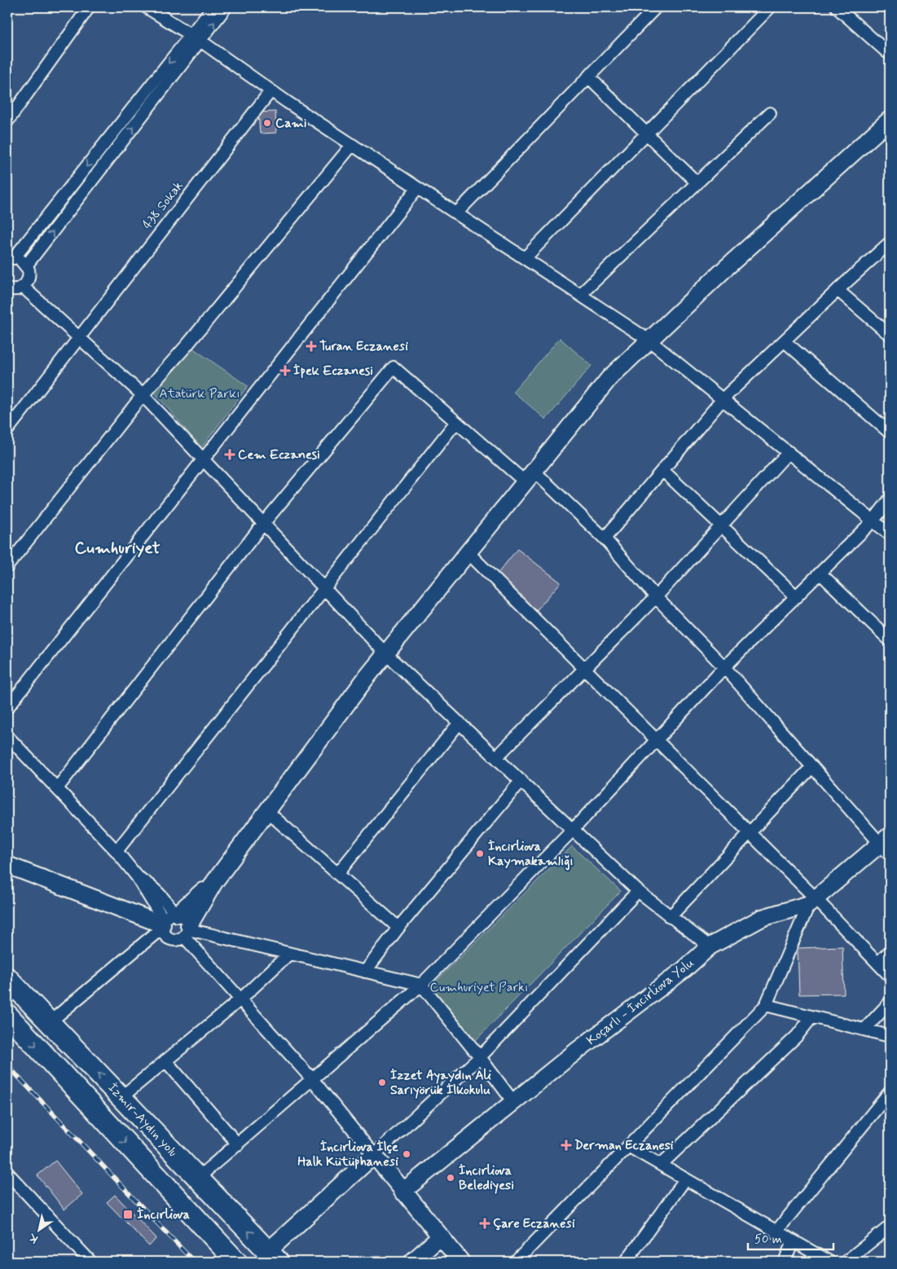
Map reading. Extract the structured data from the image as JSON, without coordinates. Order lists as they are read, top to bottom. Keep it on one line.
{"streets":{"highway":["İzmir-Aydın yolu"],"street":["438 Sokak","Koçarlı - İncirliova Yolu"]},"districts":["Cumhuriyet"],"parks":["Atatürk Parkı","Cumhuriyet Parkı"],"places":{"other":["Cami","İncirliova Kaymakamlığı","İzzet Ayaydın Ali Sarıyörük İlkokulu","İncirliova İlçe Halk Kütüphanesi","İncirliova Belediyesi"],"health":["Turan Eczanesi","İpek Eczanesi","Cem Eczanesi","Derman Eczanesi","Çare Eczanesi"],"transit":["İncirliova"]},"scale_bar":"50 m","north":"bottom left"}
